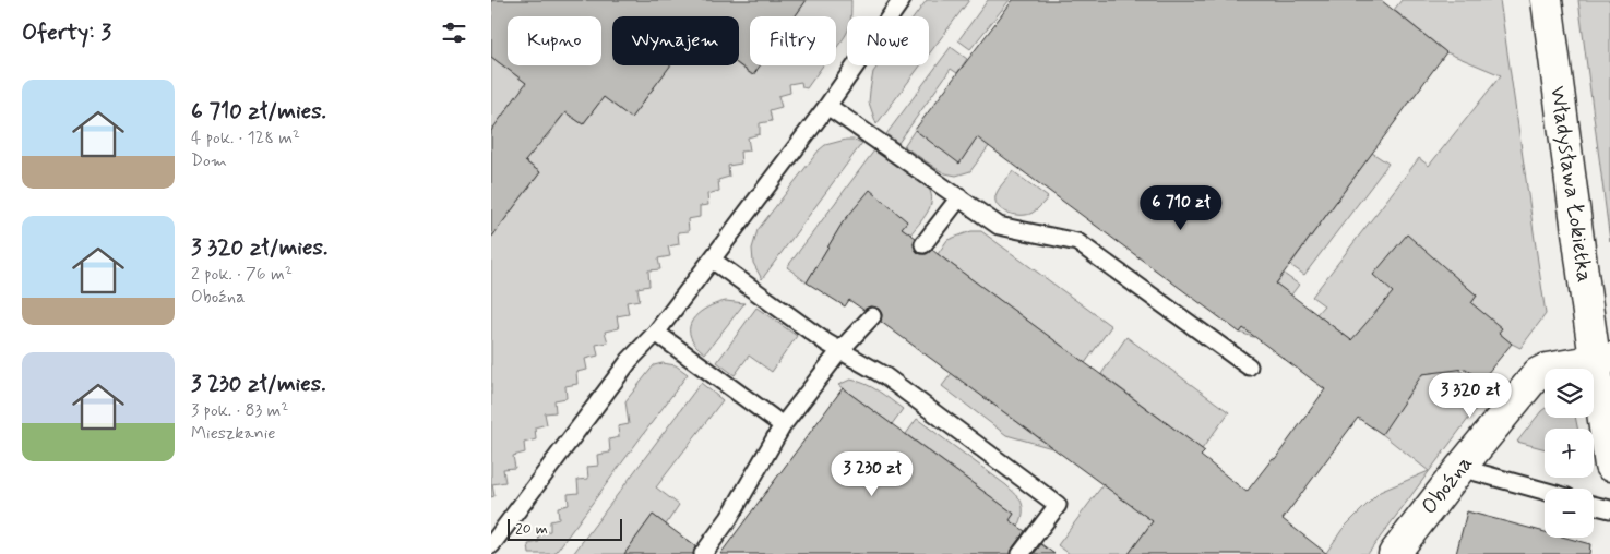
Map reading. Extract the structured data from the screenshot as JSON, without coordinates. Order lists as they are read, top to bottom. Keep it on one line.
{"streets":{"street":["Władysława Łokietka","Oboźna"]},"crossings":[["Władysława Łokietka","Oboźna"]],"scale_bar":"20 m","page":{"heading":"Oferty: 3","chip":["Kupno","Wynajem","Filtry","Nowe"],"list":[{"name":"6 710 zł/mies.","note":"4 pok. · 128 m² · Dom"},{"name":"3 320 zł/mies.","note":"2 pok. · 76 m² · Oboźna"},{"name":"3 230 zł/mies.","note":"3 pok. · 83 m² · Mieszkanie"}],"price":["6 710 zł","3 320 zł","3 230 zł"],"map_buttons":["+","−"],"scale":"20 m"}}
